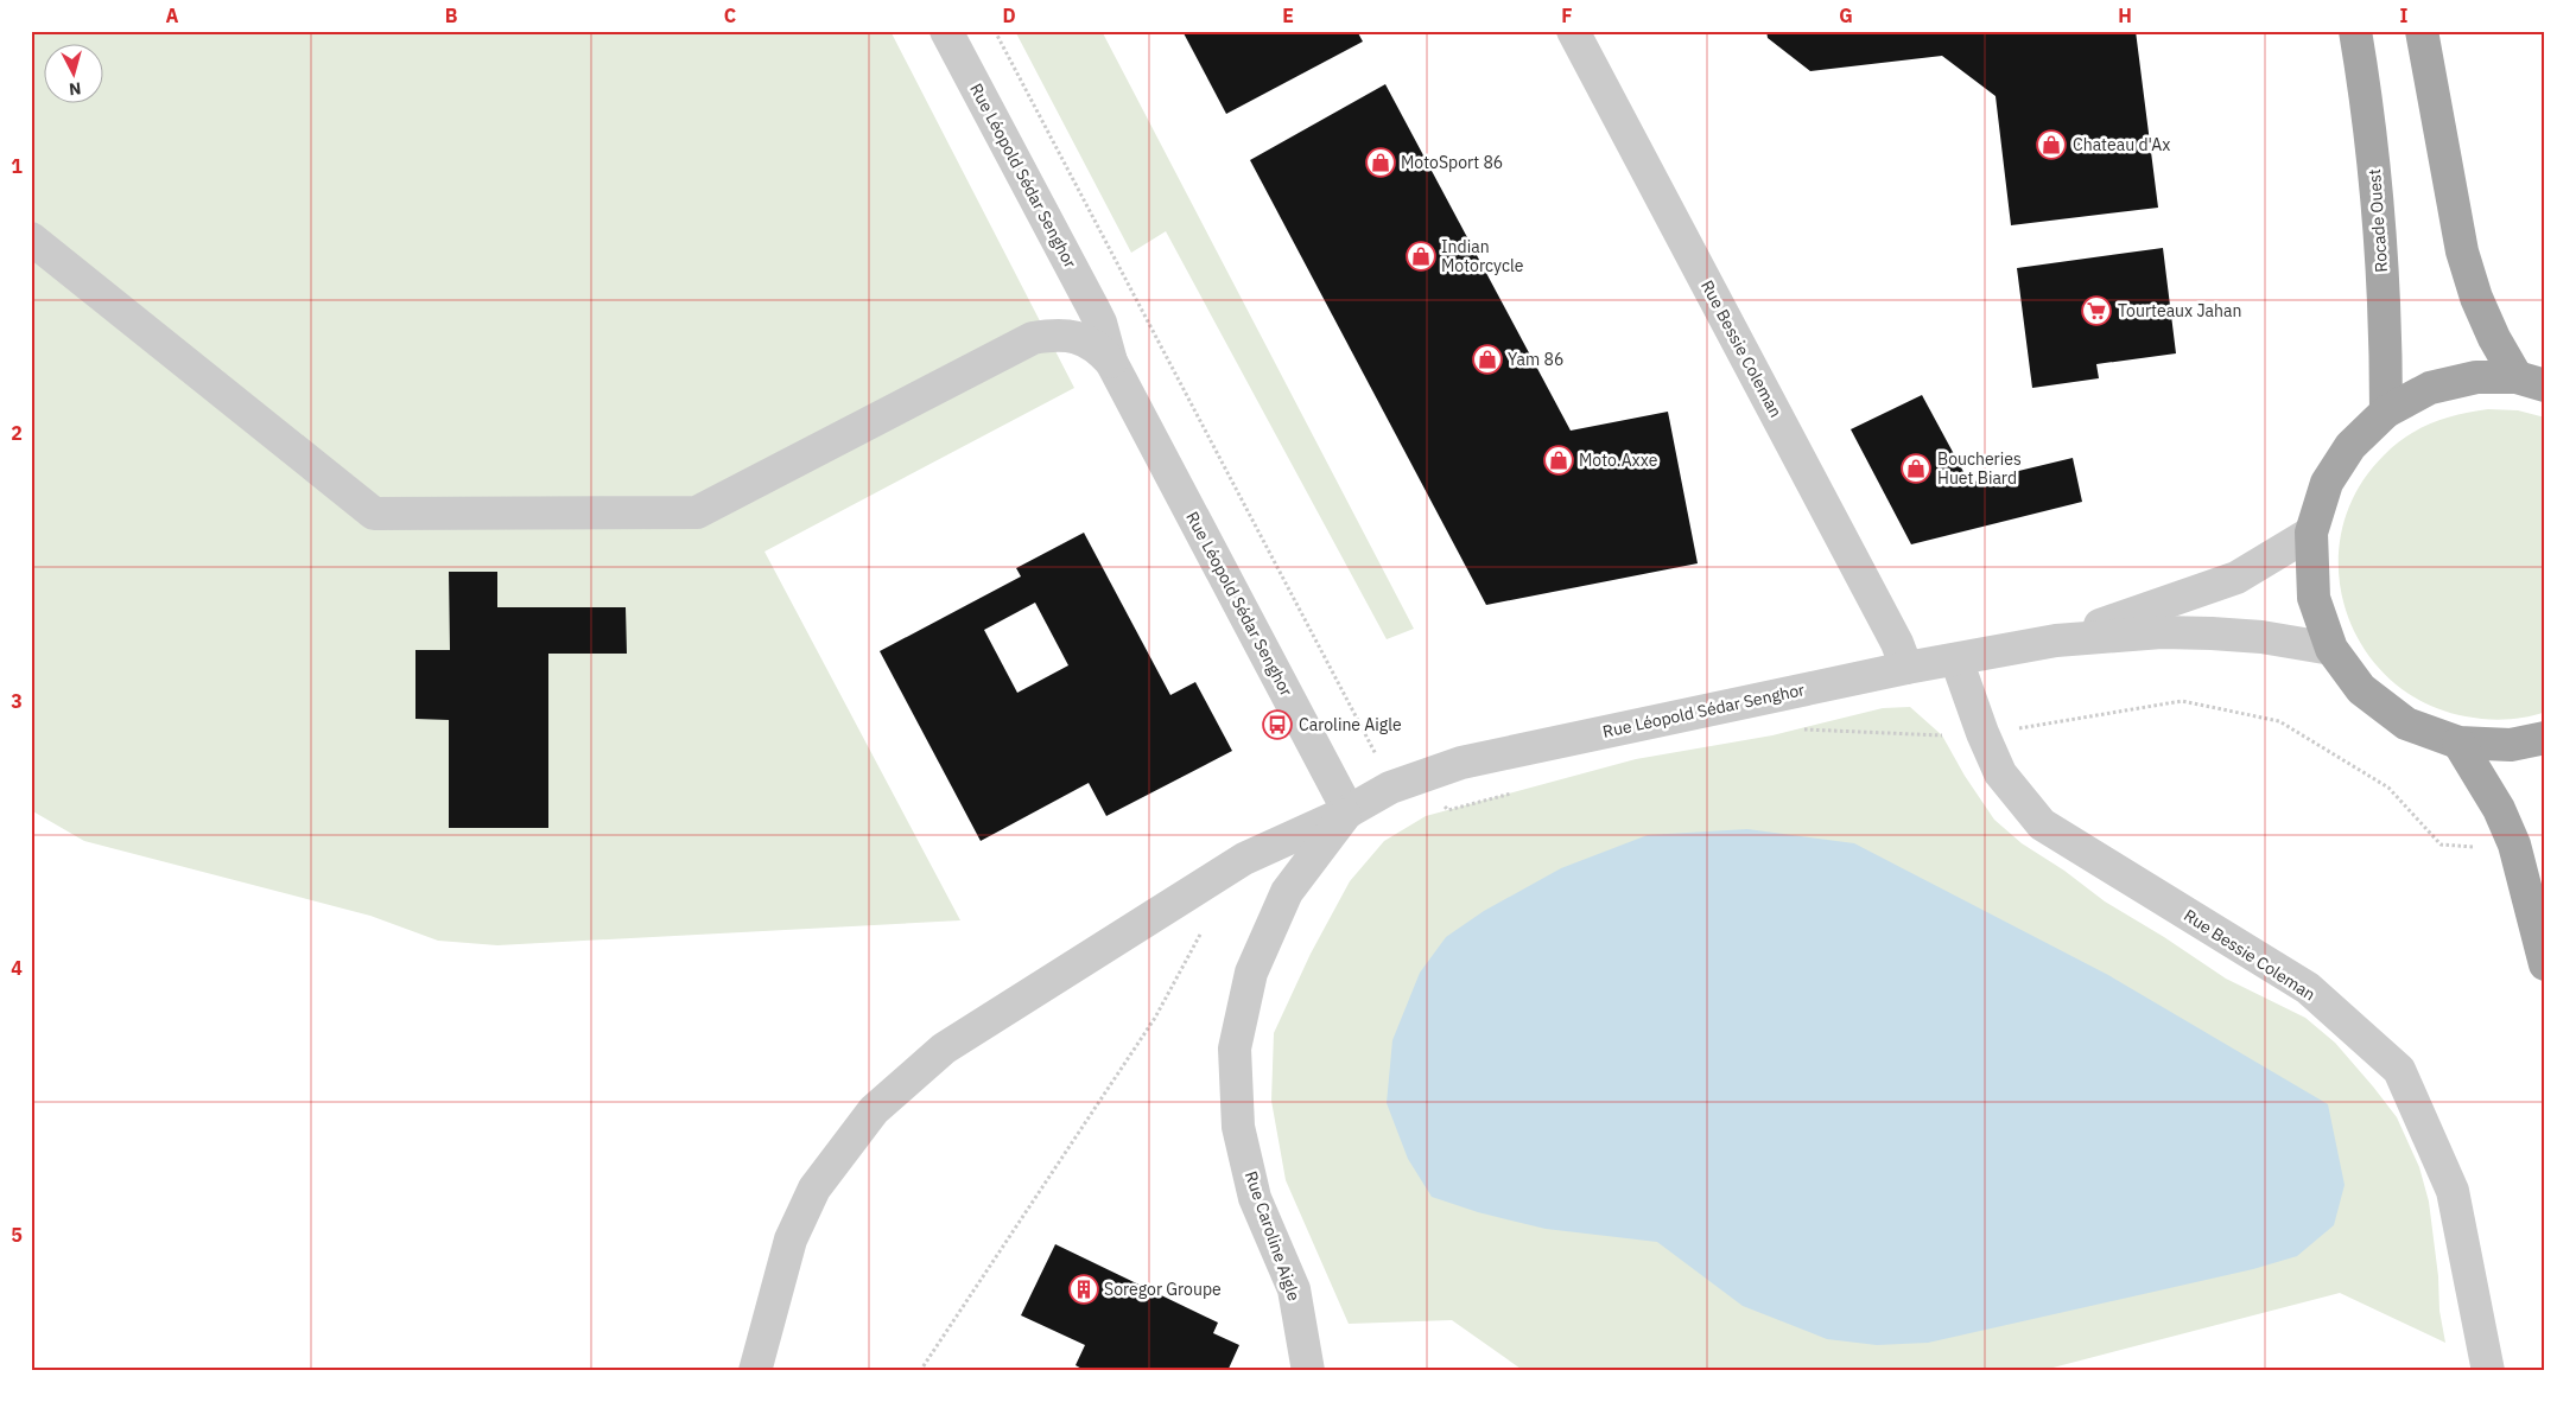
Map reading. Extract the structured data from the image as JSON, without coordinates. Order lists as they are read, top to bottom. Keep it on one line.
{"streets":{"main road":["Rocade Ouest"],"street":["Rue Léopold Sédar Senghor","Rue Bessie Coleman","Rue Caroline Aigle"]},"crossings":[["Rue Léopold Sédar Senghor","Rue Bessie Coleman"],["Rue Léopold Sédar Senghor","Rue Caroline Aigle"]],"places":{"shop":["Chateau d'Ax","MotoSport 86","Indian Motorcycle","Yam 86","Moto.Axxe","Boucheries Huet Biard"],"supermarket":["Tourteaux Jahan"],"bus stop":["Caroline Aigle"],"building":["Soregor Groupe"]},"north":"bottom","grid":{"columns":["A","B","C","D","E","F","G","H","I"],"rows":["1","2","3","4","5"]}}
